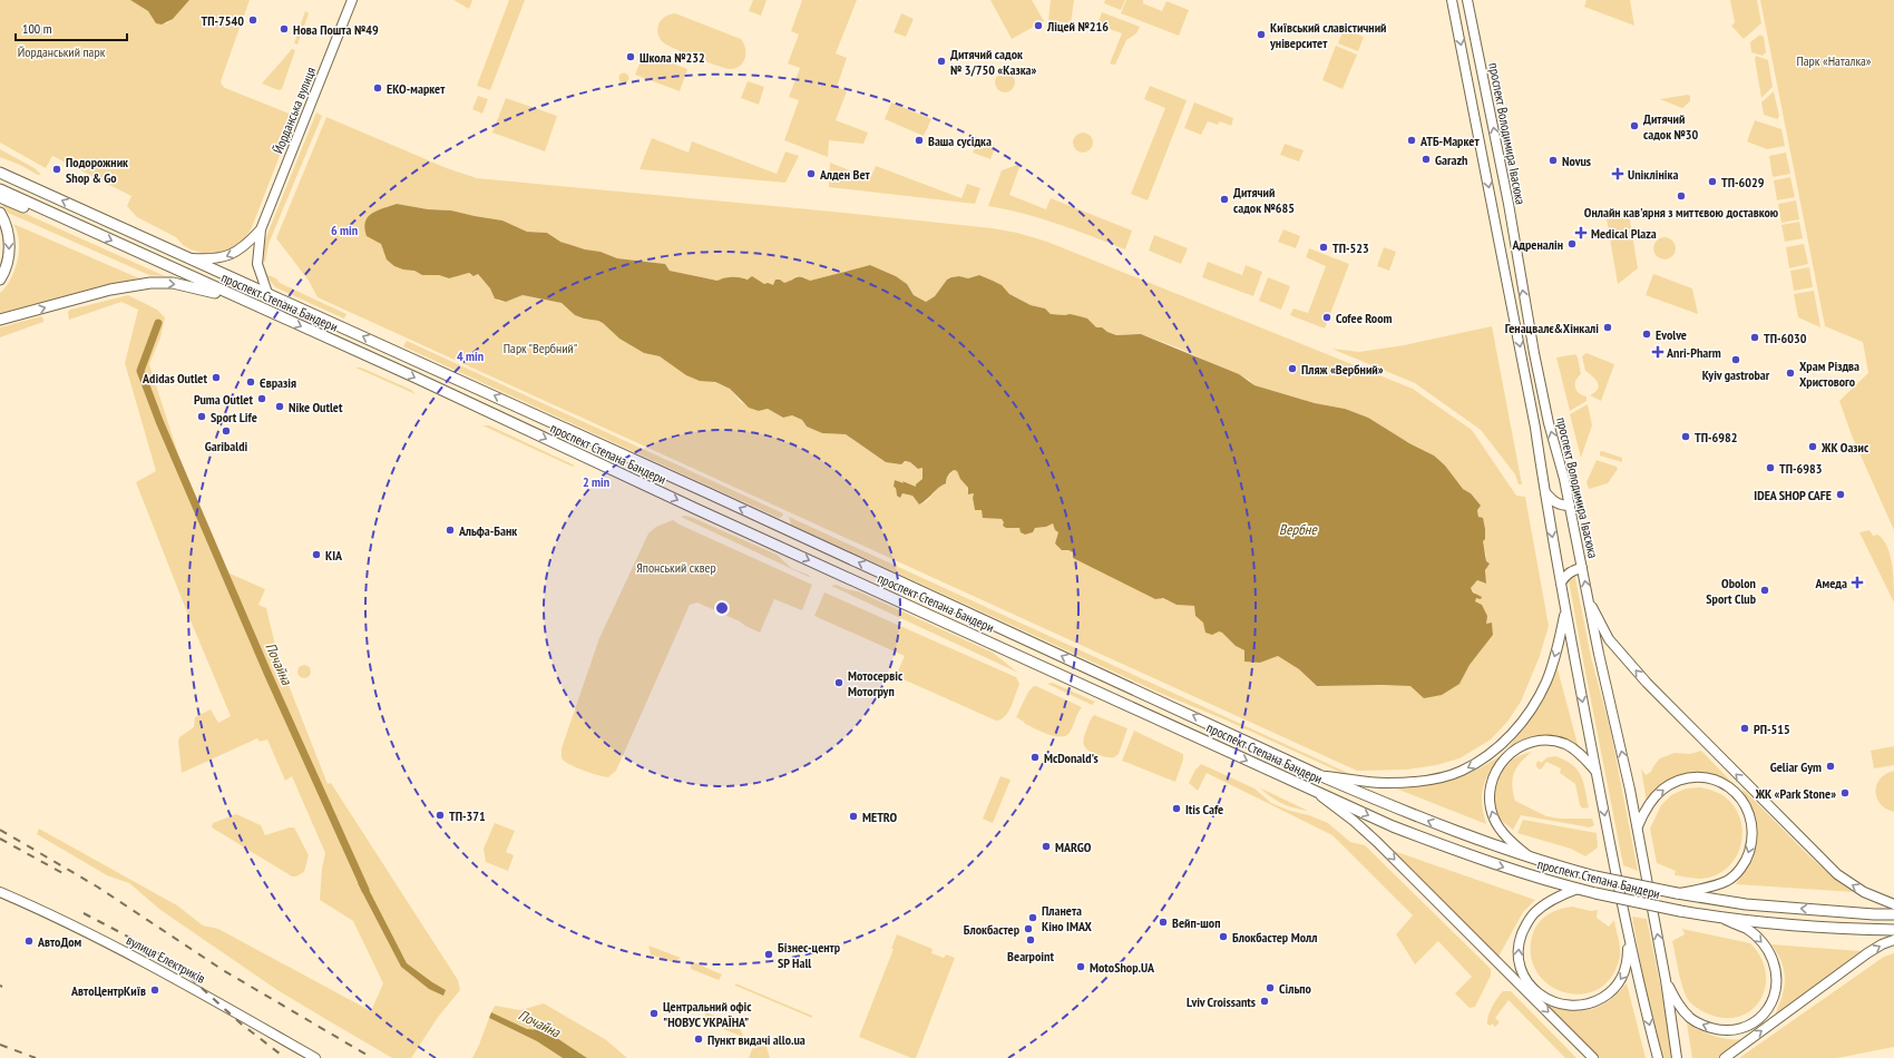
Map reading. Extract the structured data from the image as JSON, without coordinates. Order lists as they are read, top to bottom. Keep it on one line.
{"streets":{"main road":["Йорданська вулиця","проспект Володимира Івасюка","проспект Степана Бандери","вулиця Електриків"]},"crossings":[["Йорданська вулиця","проспект Степана Бандери"]],"water":["Вербне","Почайна"],"parks":["Йорданський парк","Парк «Наталка»","Парк \"Вербний\"","Японський сквер"],"places":{"other":["ТП-7540","Ліцей №216","Нова Пошта №49","Київський славістичний університет","Школа №232","Дитячий садок № 3/750 «Казка»","ЕКО-маркет","Дитячий садок №30","Ваша сусідка","АТБ-Маркет","Garazh","Novus","Подорожник Shop & Go","Алден Вет","ТП-6029","Онлайн кав'ярня з миттєвою доставкою","Дитячий садок №685","Адреналін","ТП-523","Cofee Room","Генацвалє&Хінкалі","Evolve","ТП-6030","Kyiv gastrobar","Пляж «Вербний»","Храм Різдва Христового","Adidas Outlet","Євразія","Puma Outlet","Nike Outlet","Sport Life","Garibaldi","ТП-6982","ЖК Оазис","ТП-6983","IDEA SHOP CAFE","Альфа-Банк","KIA","Obolon Sport Club","Мотосервіс Мотогруп","РП-515","McDonald's","Geliar Gym","ЖК «Park Stone»","Itis Cafe","ТП-371","METRO","MARGO","Планета Кіно IMAX","Вейп-шоп","Блокбастер","Блокбастер Молл","Bearpoint","АвтоДом","Бізнес-центр SP Hall","MotoShop.UA","Сільпо","АвтоЦентрКиїв","Lviv Croissants","Центральний офіс \"НОВУС УКРАЇНА\"","Пункт видачі allo.ua"],"health":["Uniклініка","Medical Plaza","Anri-Pharm","Амеда"]},"scale_bar":"100 m","rings":["6 min","4 min","2 min"]}
